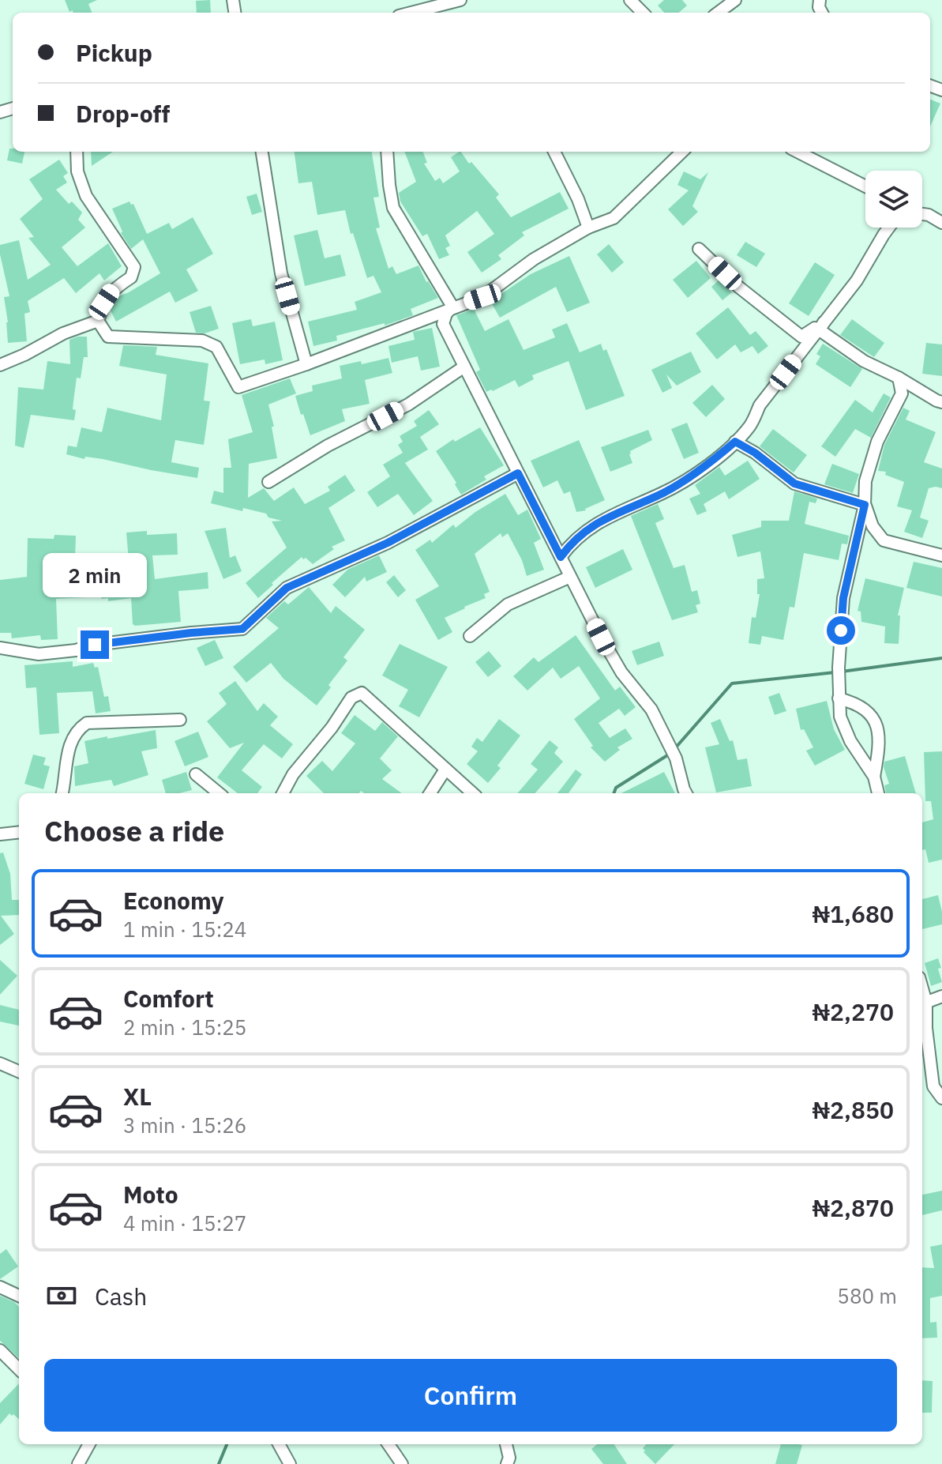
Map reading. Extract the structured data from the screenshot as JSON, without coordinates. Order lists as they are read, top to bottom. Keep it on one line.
{"page":{"banner":["Pickup","Drop-off"],"bubble":"2 min","heading":"Choose a ride","list":[{"name":"Economy","note":"1 min · 15:24","value":"₦1,680"},{"name":"Comfort","note":"2 min · 15:25","value":"₦2,270"},{"name":"XL","note":"3 min · 15:26","value":"₦2,850"},{"name":"Moto","note":"4 min · 15:27","value":"₦2,870"}],"pay":["Cash","580 m"],"buttons":"Confirm"}}
